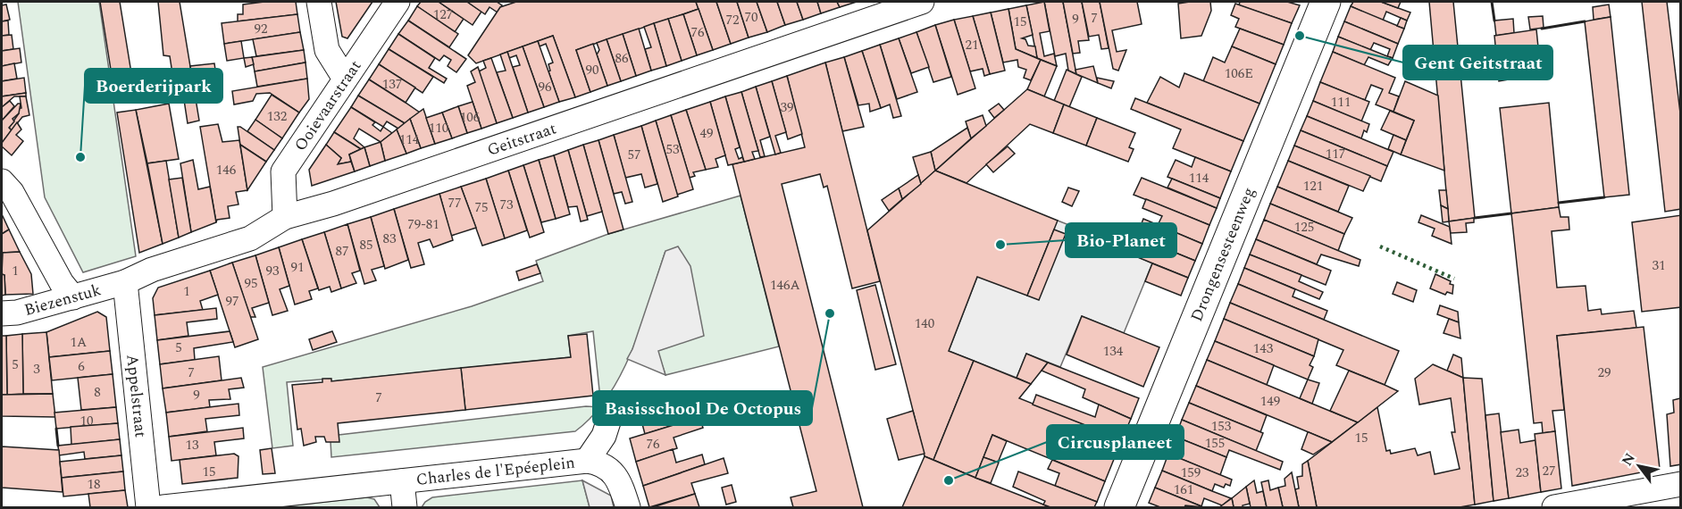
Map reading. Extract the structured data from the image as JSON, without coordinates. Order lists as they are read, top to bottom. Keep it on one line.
{"streets":{"street":["Ooievaarstraat","Geitstraat","Drongensesteenweg","Biezenstuk","Appelstraat","Charles de l'Epéeplein"]},"crossings":[["Ooievaarstraat","Geitstraat"],["Geitstraat","Biezenstuk"],["Geitstraat","Appelstraat"],["Biezenstuk","Appelstraat"]],"places":["Gent Geitstraat","Boerderijpark","Bio-Planet","Basisschool De Octopus","Circusplaneet"],"house_numbers":["127","70","7","9","72","15","92","76","21","86","90","106E","137","96","111","39","132","106","110","49","114","53","117","57","146","114","121","77","73","75","79-81","125","83","85","87","31","91","1","93","95","146A","1","97","140","1A","5","143","134","5","6","3","7","29","8","9","7","149","10","153","15","155","76","13","27","15","159","23","18","161"],"north":"top left"}
